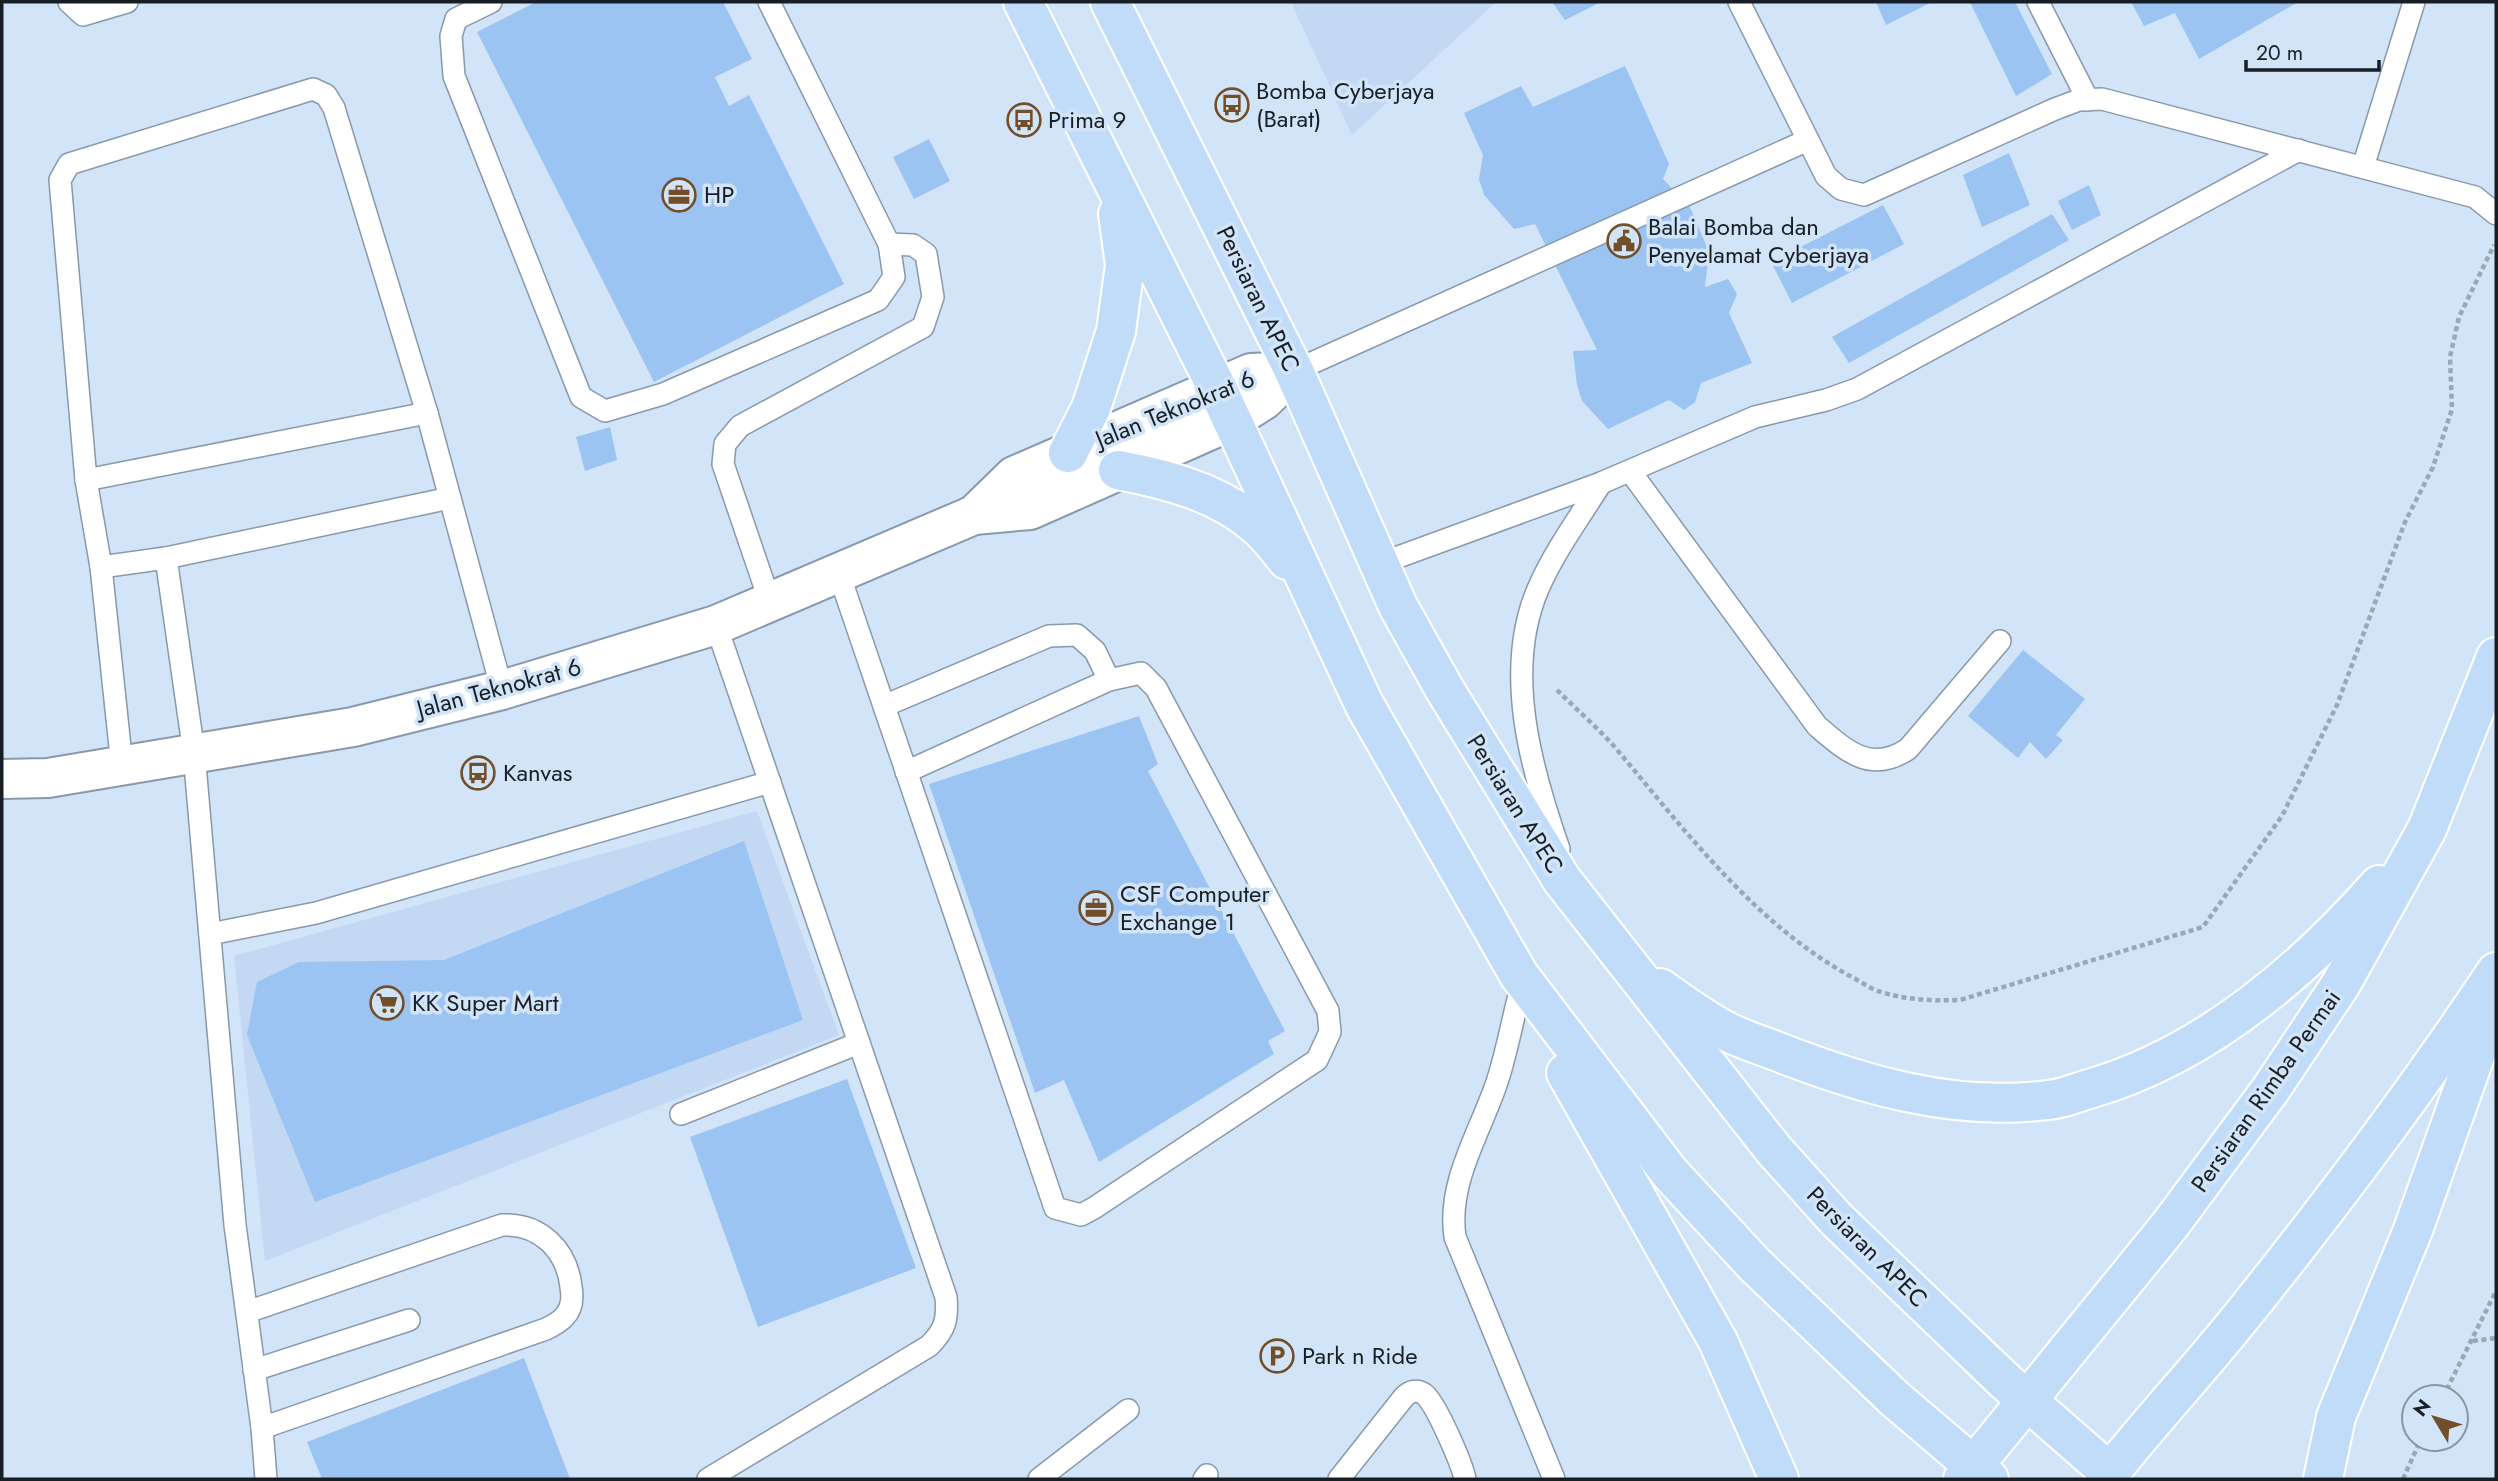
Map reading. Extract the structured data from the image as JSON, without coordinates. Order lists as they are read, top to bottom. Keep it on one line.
{"streets":{"main road":["Persiaran APEC","Persiaran Rimba Permai"],"street":["Jalan Teknokrat 6"]},"crossings":[["Persiaran APEC","Jalan Teknokrat 6"],["Persiaran APEC","Persiaran Rimba Permai"]],"places":{"bus stop":["Bomba Cyberjaya (Barat)","Prima 9","Kanvas"],"office":["HP","CSF Computer Exchange 1"],"public building":["Balai Bomba dan Penyelamat Cyberjaya"],"supermarket":["KK Super Mart"],"parking":["Park n Ride"]},"scale_bar":"20 m","north":"top left"}
